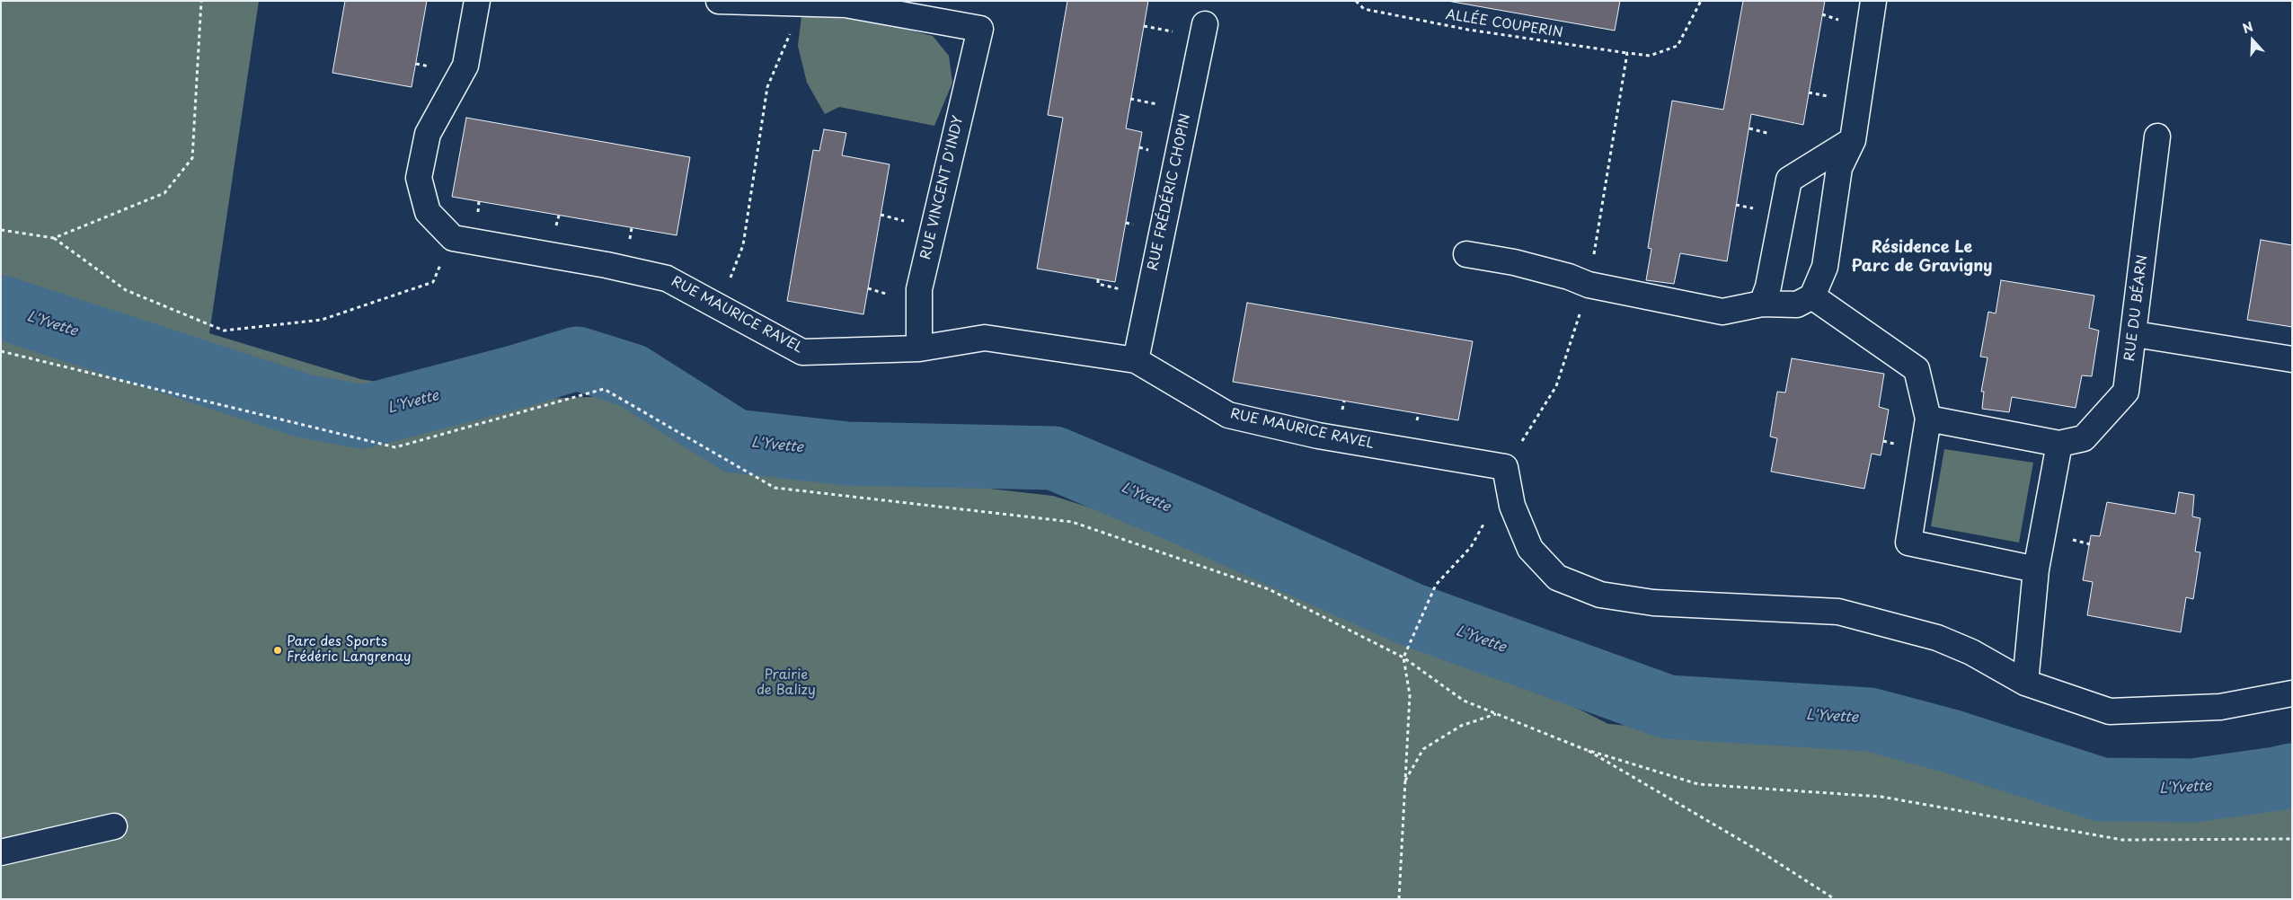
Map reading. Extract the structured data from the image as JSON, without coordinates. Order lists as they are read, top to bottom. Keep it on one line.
{"streets":{"street":["RUE VINCENT D'INDY","RUE FRÉDÉRIC CHOPIN","RUE DU BÉARN","RUE MAURICE RAVEL"],"path":["ALLÉE COUPERIN"]},"crossings":[["RUE VINCENT D'INDY","RUE MAURICE RAVEL"],["RUE FRÉDÉRIC CHOPIN","RUE MAURICE RAVEL"]],"districts":["Résidence Le Parc de Gravigny"],"water":["L'Yvette"],"parks":["Prairie de Balizy"],"places":["Parc des Sports Frédéric Langrenay"],"north":"top"}
